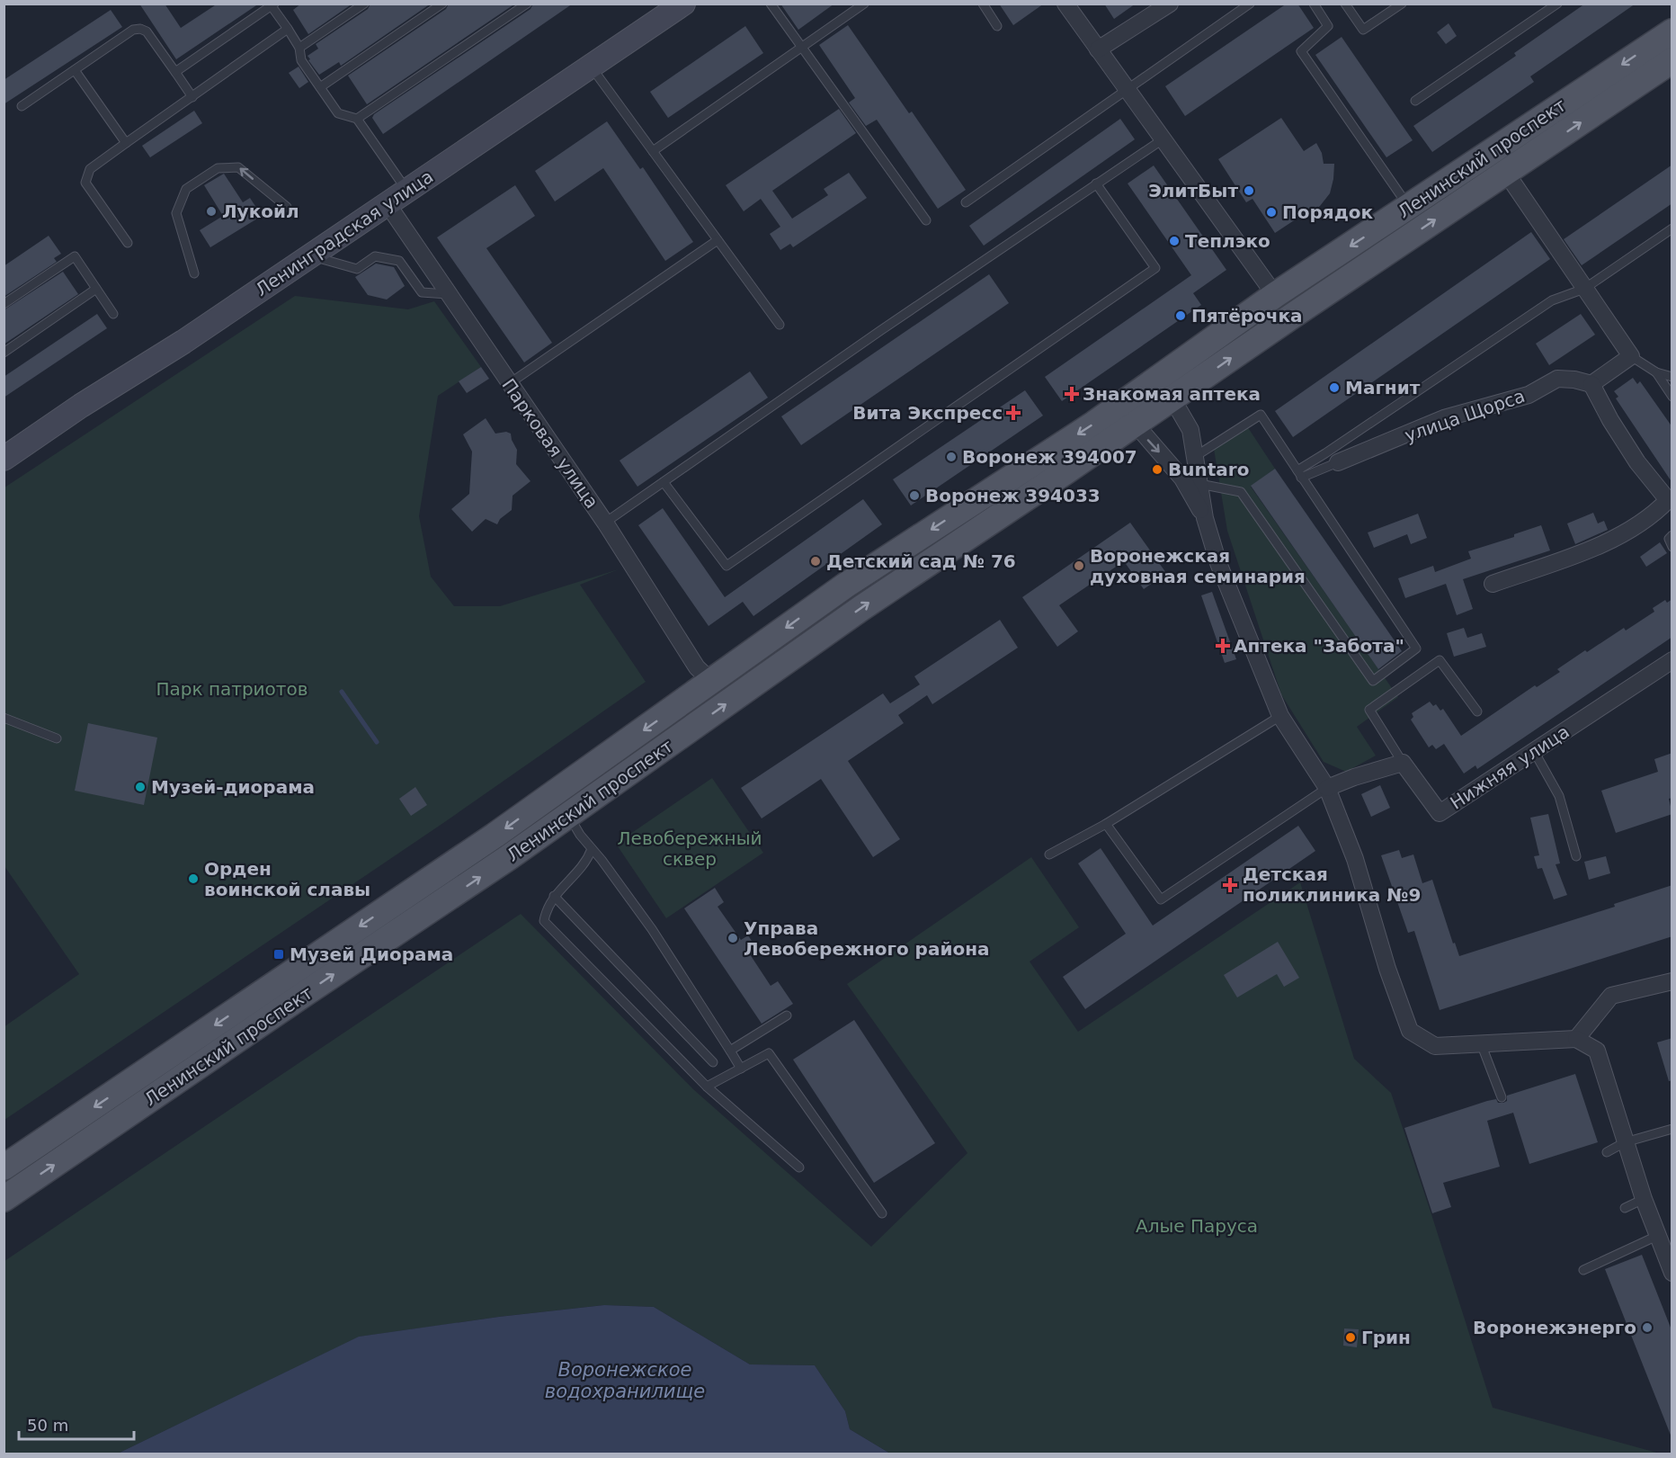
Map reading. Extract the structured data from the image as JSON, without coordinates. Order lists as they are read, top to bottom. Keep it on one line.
{"streets":{"main road":["Ленинский проспект","Ленинградская улица"],"street":["улица Щорса","Парковая улица","Нижняя улица"]},"crossings":[["Ленинский проспект","Парковая улица"],["Ленинградская улица","Парковая улица"]],"water":["Воронежское водохранилище"],"parks":["Парк патриотов","Левобережный сквер","Алые Паруса"],"places":{"other":["ЭлитБыт","Лукойл","Порядок","Теплэко","Пятёрочка","Магнит","Воронеж 394007","Buntaro","Воронеж 394033","Детский сад № 76","Воронежская духовная семинария","Музей-диорама","Орден воинской славы","Управа Левобережного района","Воронежэнерго","Грин"],"health":["Знакомая аптека","Вита Экспресс","Аптека \"Забота\"","Детская поликлиника №9"],"transit":["Музей Диорама"]},"scale_bar":"50 m"}
